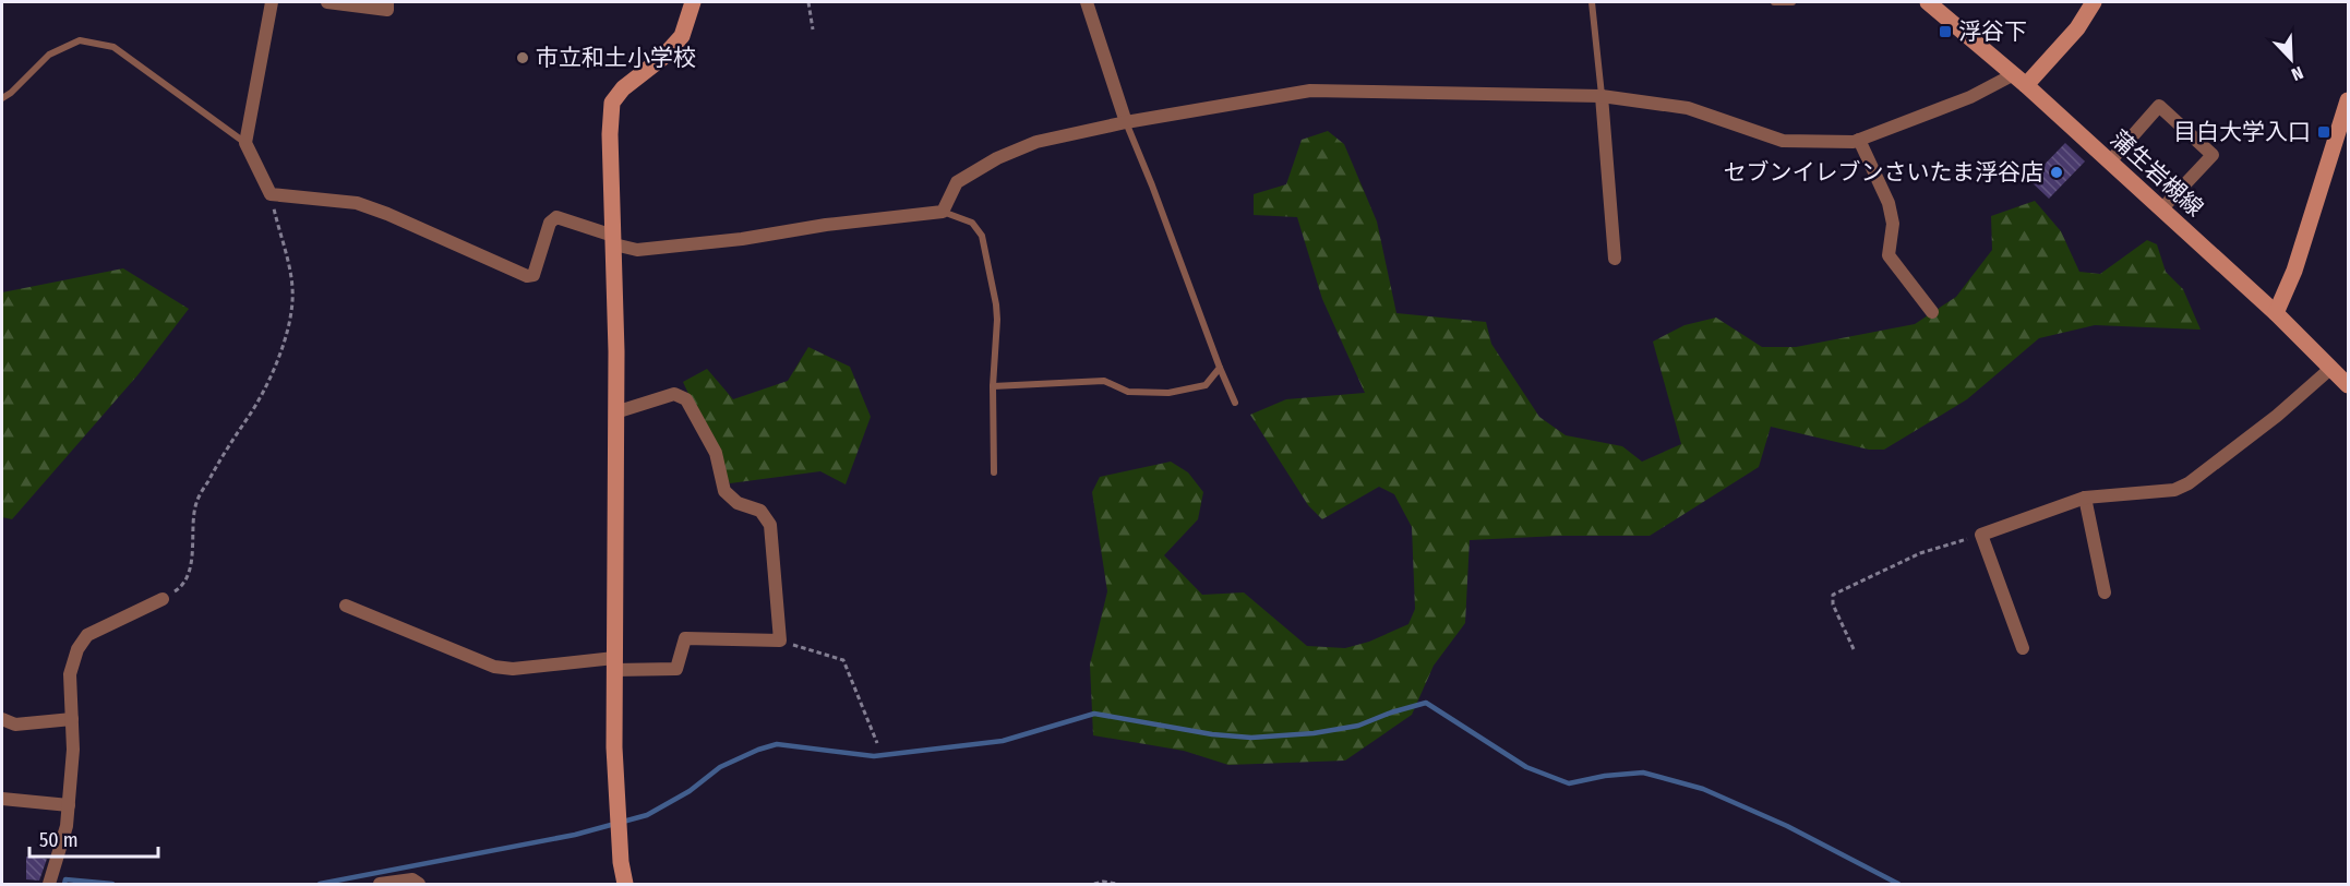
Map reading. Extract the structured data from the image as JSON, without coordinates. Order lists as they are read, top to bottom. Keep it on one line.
{"streets":{"street":["蒲生岩槻線"]},"places":{"transit":["浮谷下","目白大学入口"],"other":["市立和土小学校","セブンイレブンさいたま浮谷店"]},"scale_bar":"50 m","north":"bottom right"}
